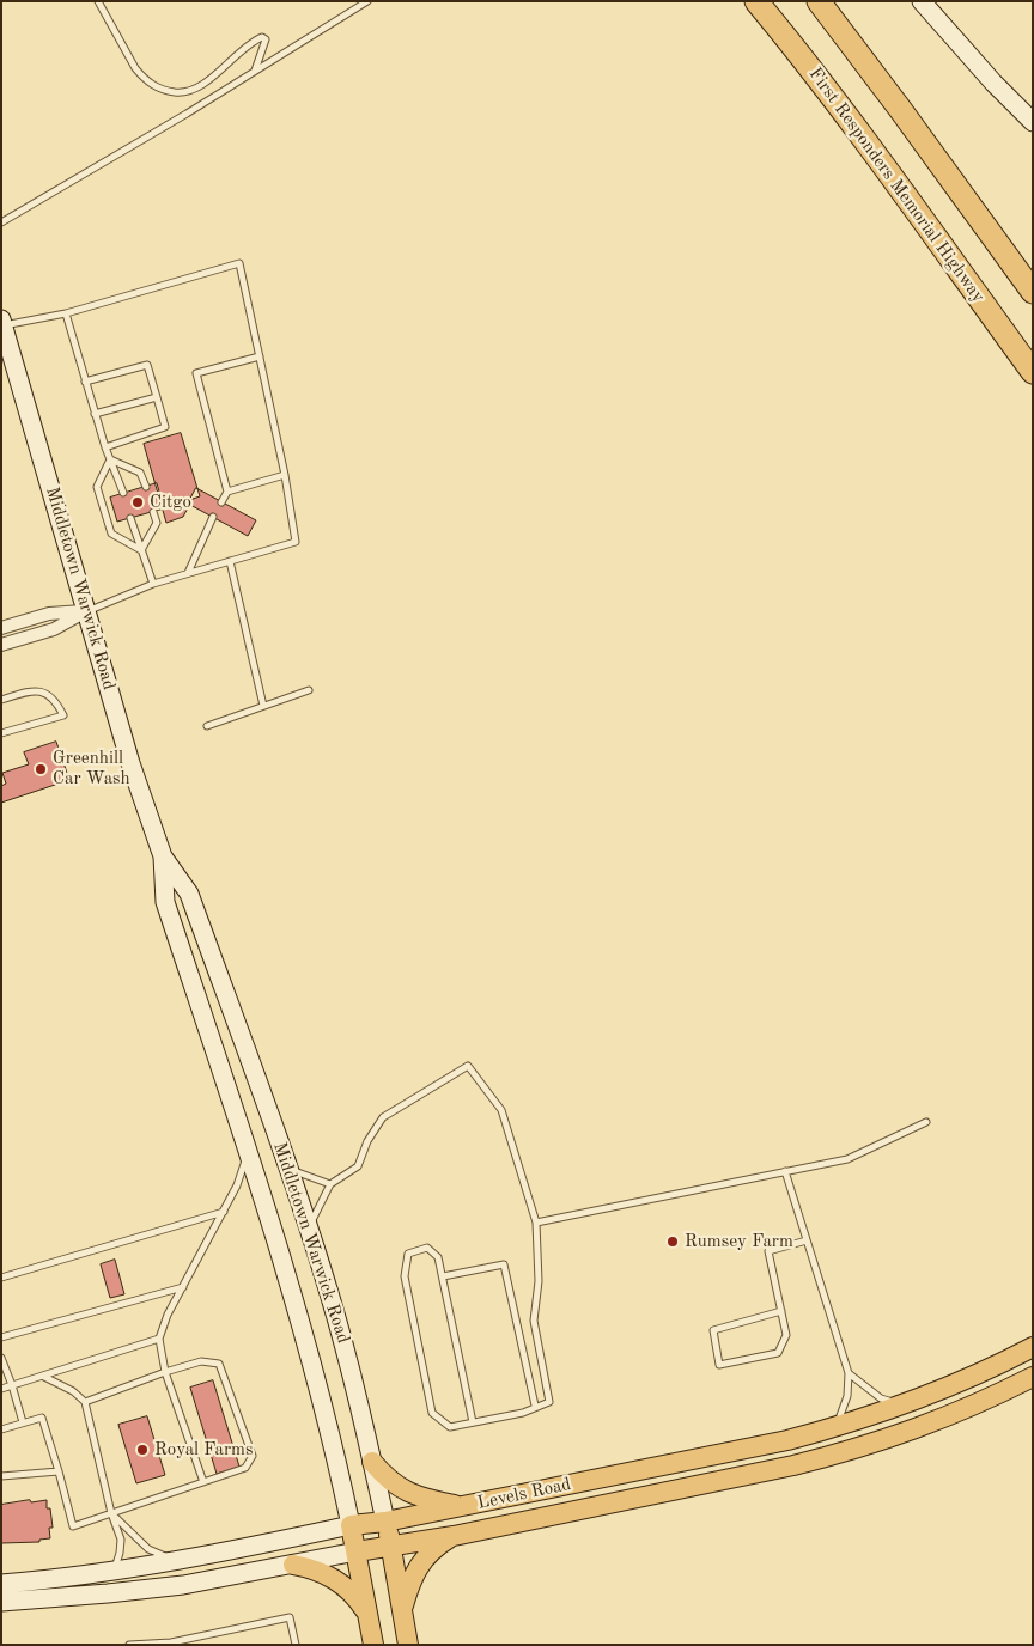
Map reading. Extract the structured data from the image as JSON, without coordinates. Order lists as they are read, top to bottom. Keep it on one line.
{"streets":{"highway":["First Responders Memorial Highway"],"main road":["Middletown Warwick Road","Levels Road"]},"crossings":[["Middletown Warwick Road","Levels Road"]],"places":["Citgo","Greenhill Car Wash","Rumsey Farm","Royal Farms"]}
